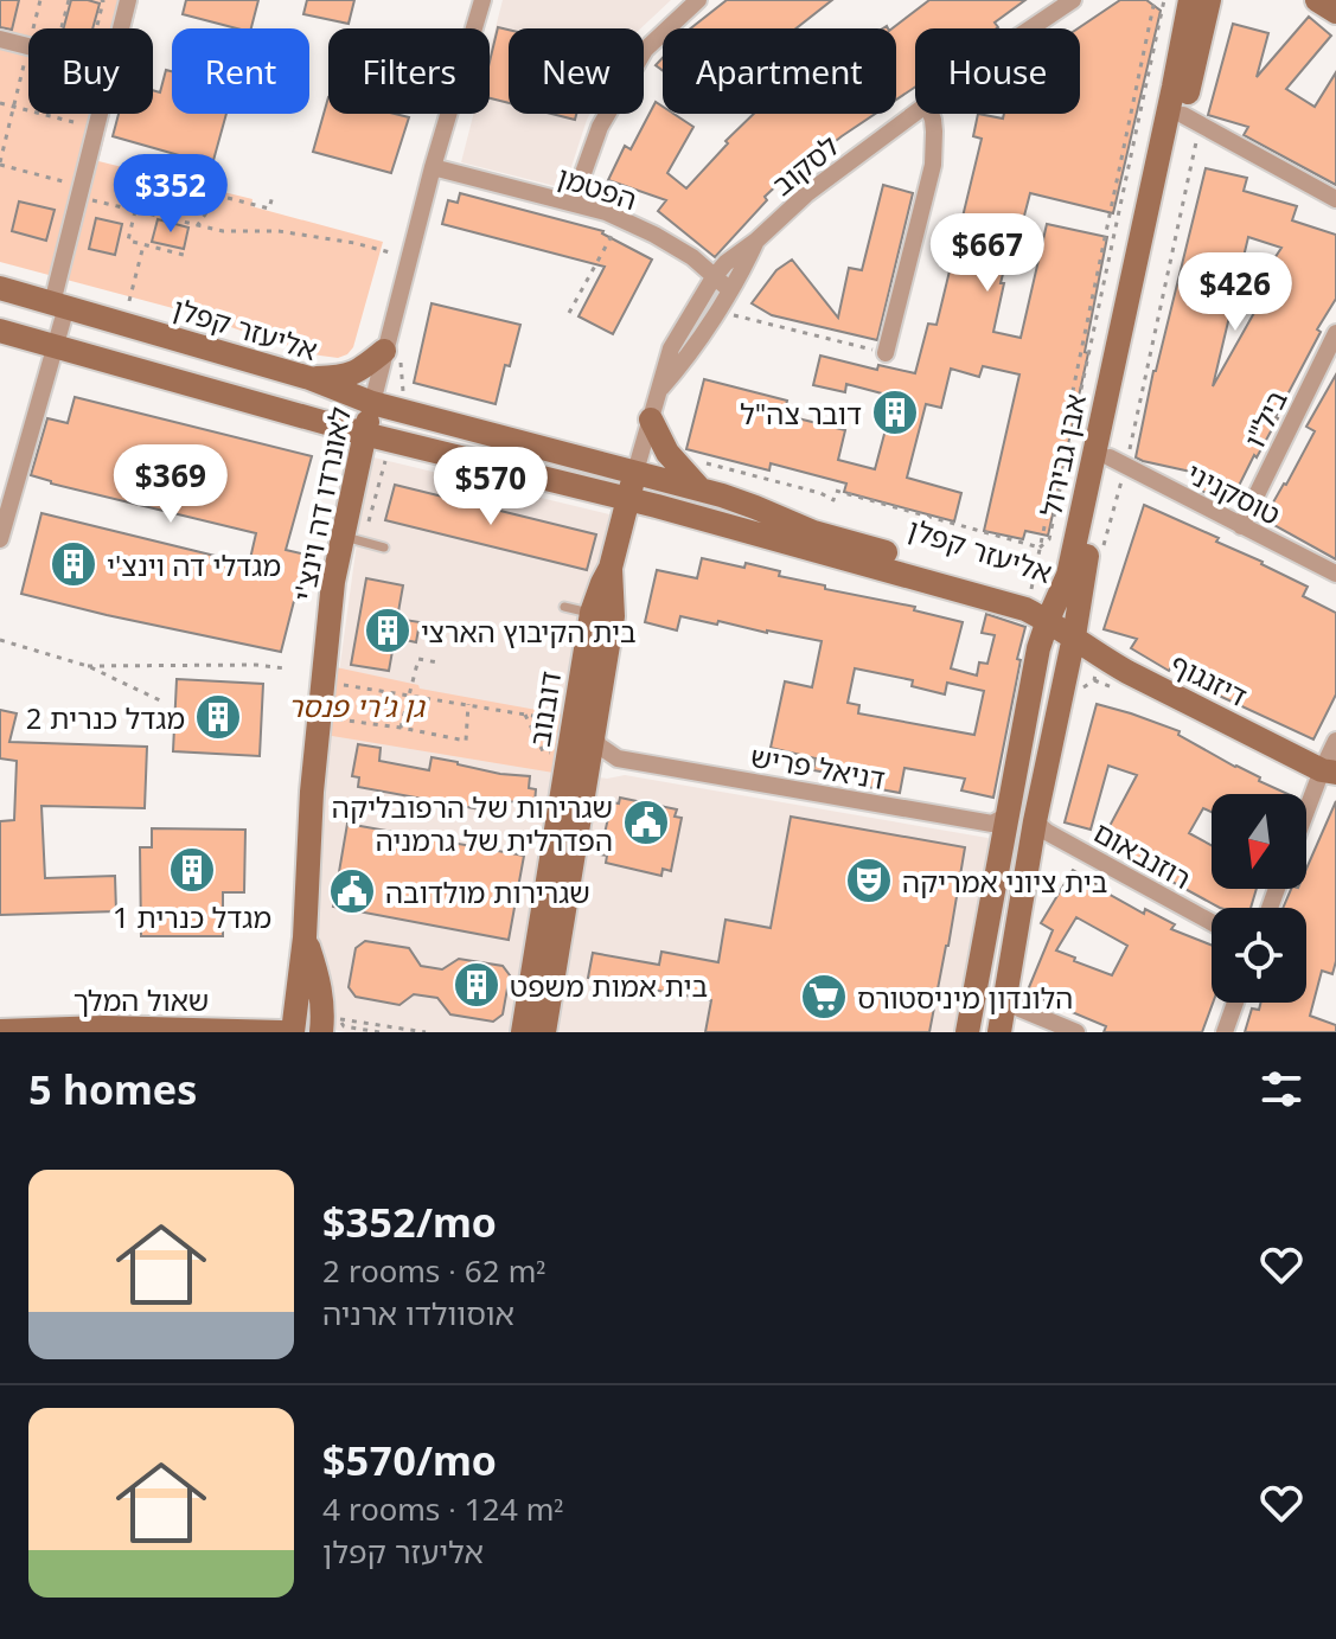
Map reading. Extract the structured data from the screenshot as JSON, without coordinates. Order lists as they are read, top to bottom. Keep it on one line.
{"streets":{"street":["לסקוב","הפטמן","אליעזר קפלן","ביל\"ו","אבן גבירול","טוסקניני","לאונרדו דה וינצ'י","דיזנגוף","דובנוב","דניאל פריש","רוזנבאום","שאול המלך"]},"crossings":[["לסקוב","הפטמן"],["לסקוב","אליעזר קפלן"],["לסקוב","דובנוב"],["הפטמן","לאונרדו דה וינצ'י"],["אליעזר קפלן","אבן גבירול"],["אליעזר קפלן","לאונרדו דה וינצ'י"],["אליעזר קפלן","דיזנגוף"],["אליעזר קפלן","דובנוב"],["ביל\"ו","טוסקניני"],["אבן גבירול","טוסקניני"],["אבן גבירול","דיזנגוף"],["אבן גבירול","דניאל פריש"],["אבן גבירול","רוזנבאום"]],"parks":["גן ג'רי פנסר"],"places":{"building":["דובר צה\"ל","מגדלי דה וינצ'י","בית הקיבוץ הארצי","מגדל כנרית 2","מגדל כנרית 1","בית אמות משפט"],"public building":["שגרירות של הרפובליקה הפדרלית של גרמניה","שגרירות מולדובה"],"theatre":["בית ציוני אמריקה"],"supermarket":["הלונדון מיניסטורס"]},"north":"bottom","page":{"chip":["Buy","Rent","Filters","New","Apartment","House"],"price":["$352","$667","$426","$369","$570"],"heading":"5 homes","list":[{"name":"$352/mo","note":"2 rooms · 62 m² · אוסוולדו ארניה"},{"name":"$570/mo","note":"4 rooms · 124 m² · אליעזר קפלן"}]}}
